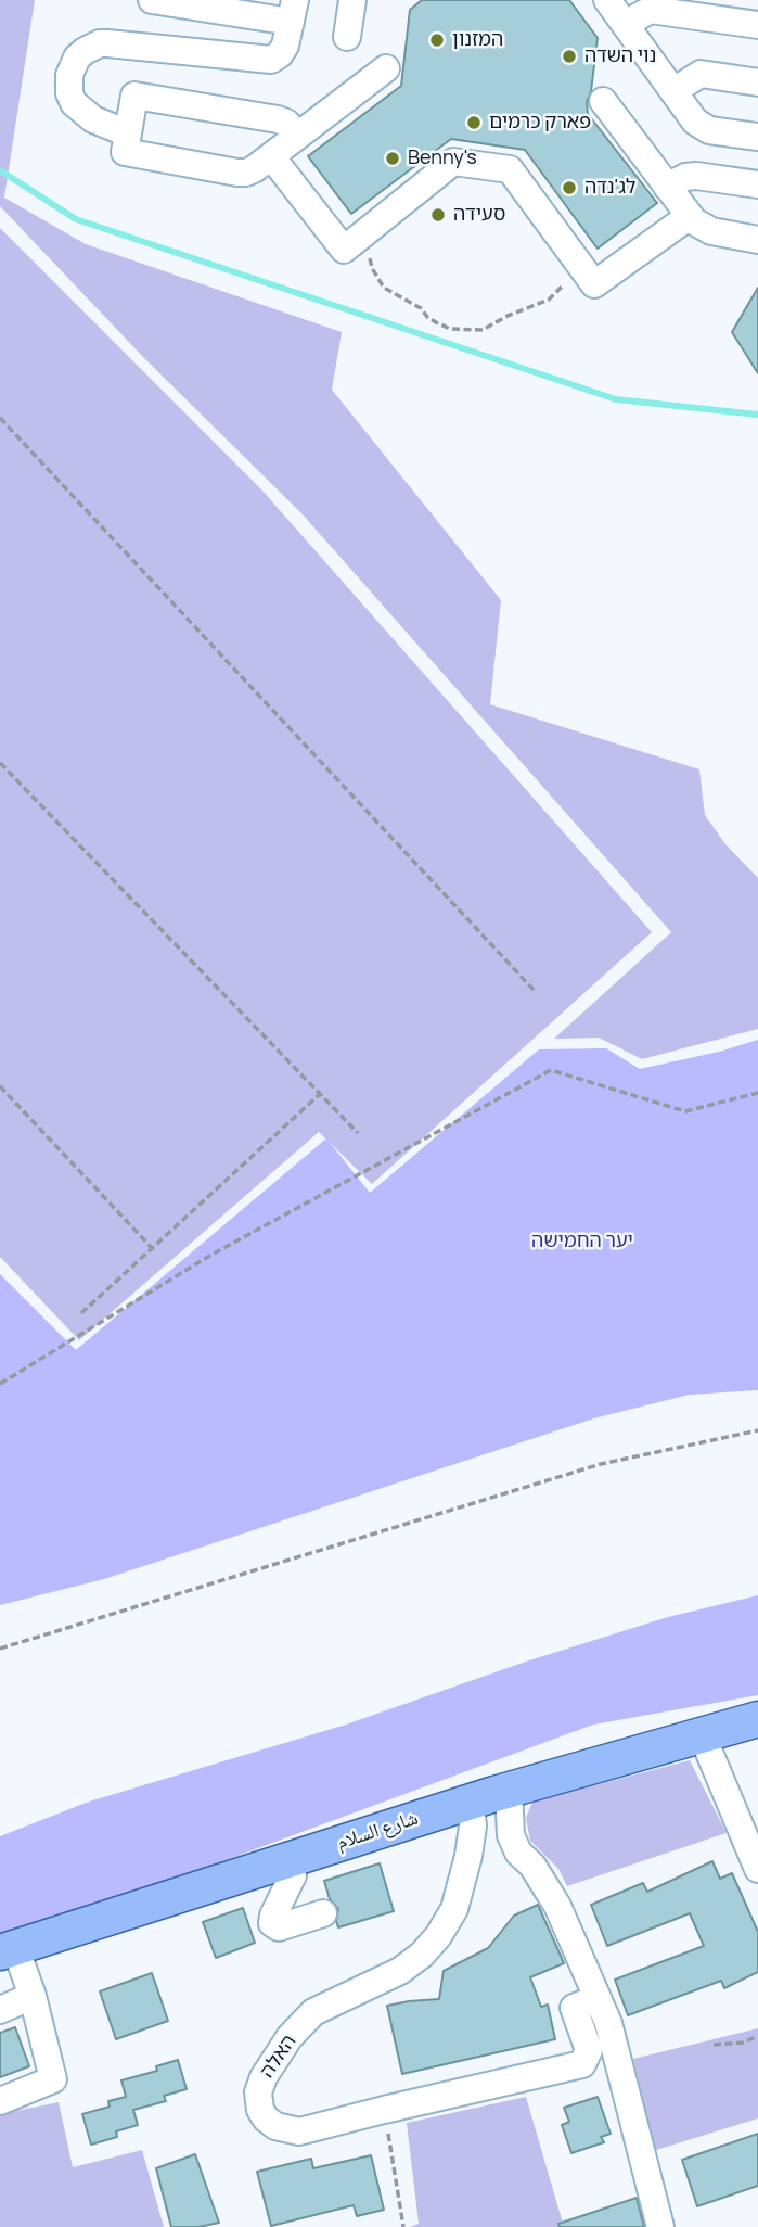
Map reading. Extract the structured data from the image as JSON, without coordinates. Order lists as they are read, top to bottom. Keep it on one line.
{"streets":{"main road":["شارع السلام"],"street":["האלה"]},"crossings":[["شارع السلام","האלה"]],"parks":["יער החמישה"],"places":["המזנון","נוי השדה","פארק כרמים","Benny's","לג'נדה","סעידה"]}
